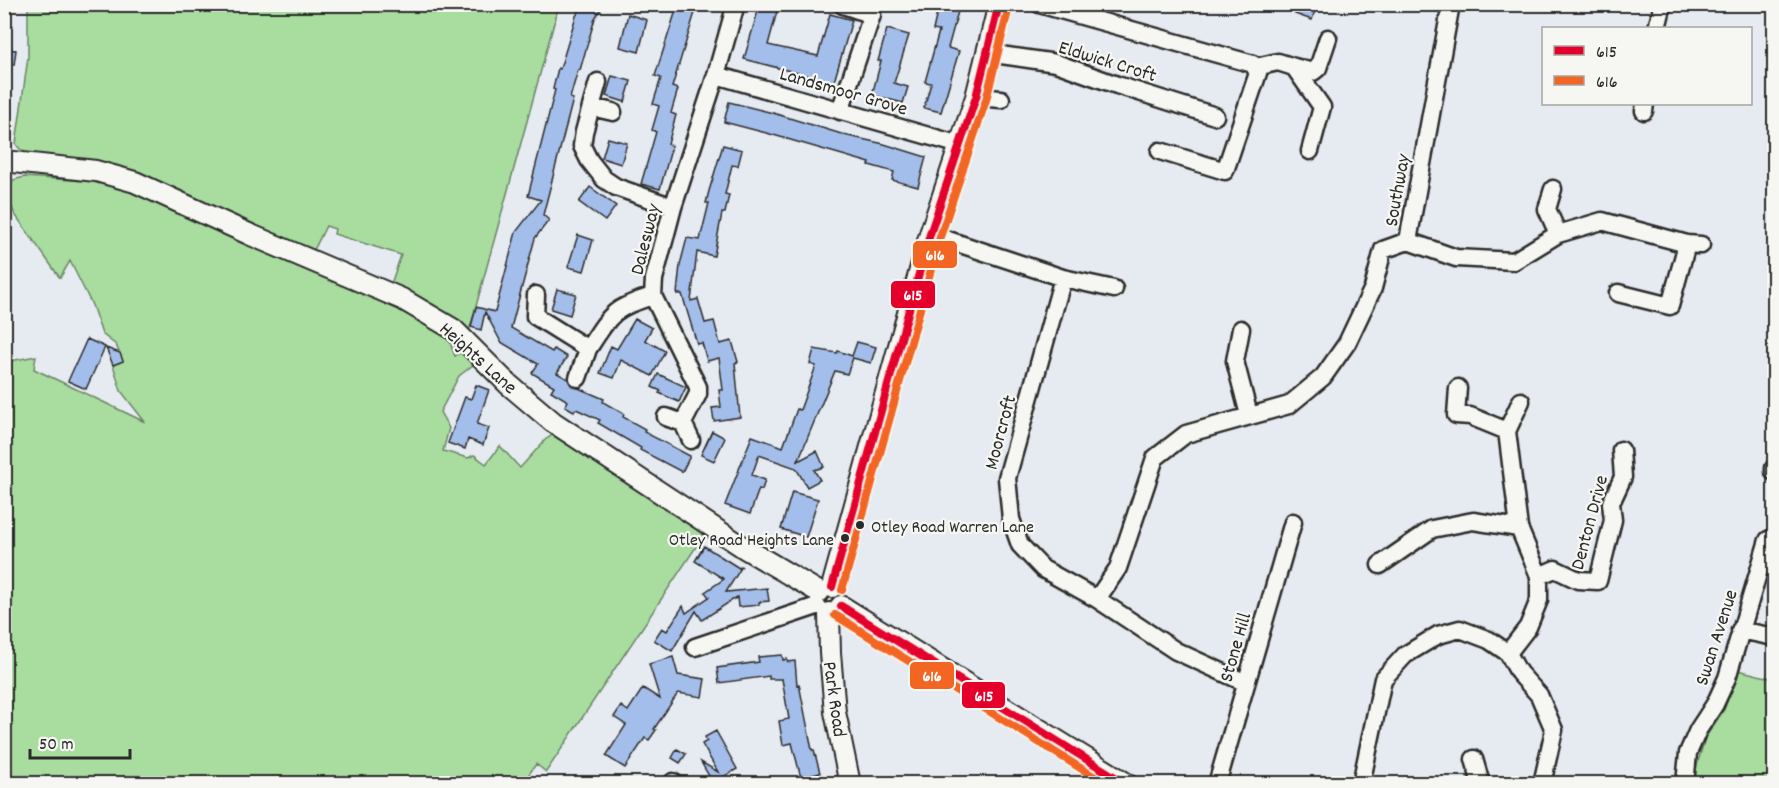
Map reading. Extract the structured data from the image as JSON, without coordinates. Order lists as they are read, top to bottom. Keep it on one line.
{"streets":{"street":["Eldwick Croft","Landsmoor Grove","Southway","Dalesway","Heights Lane","Moorcroft","Denton Drive","Swan Avenue","Stone Hill","Park Road"]},"crossings":[["Eldwick Croft","Park Road"],["Landsmoor Grove","Dalesway"],["Landsmoor Grove","Park Road"],["Southway","Moorcroft"],["Heights Lane","Park Road"],["Moorcroft","Stone Hill"]],"places":["Otley Road Warren Lane","Otley Road Heights Lane"],"lines":["transit line 615","transit line 616"],"legend":["615","616"],"scale_bar":"50 m"}
